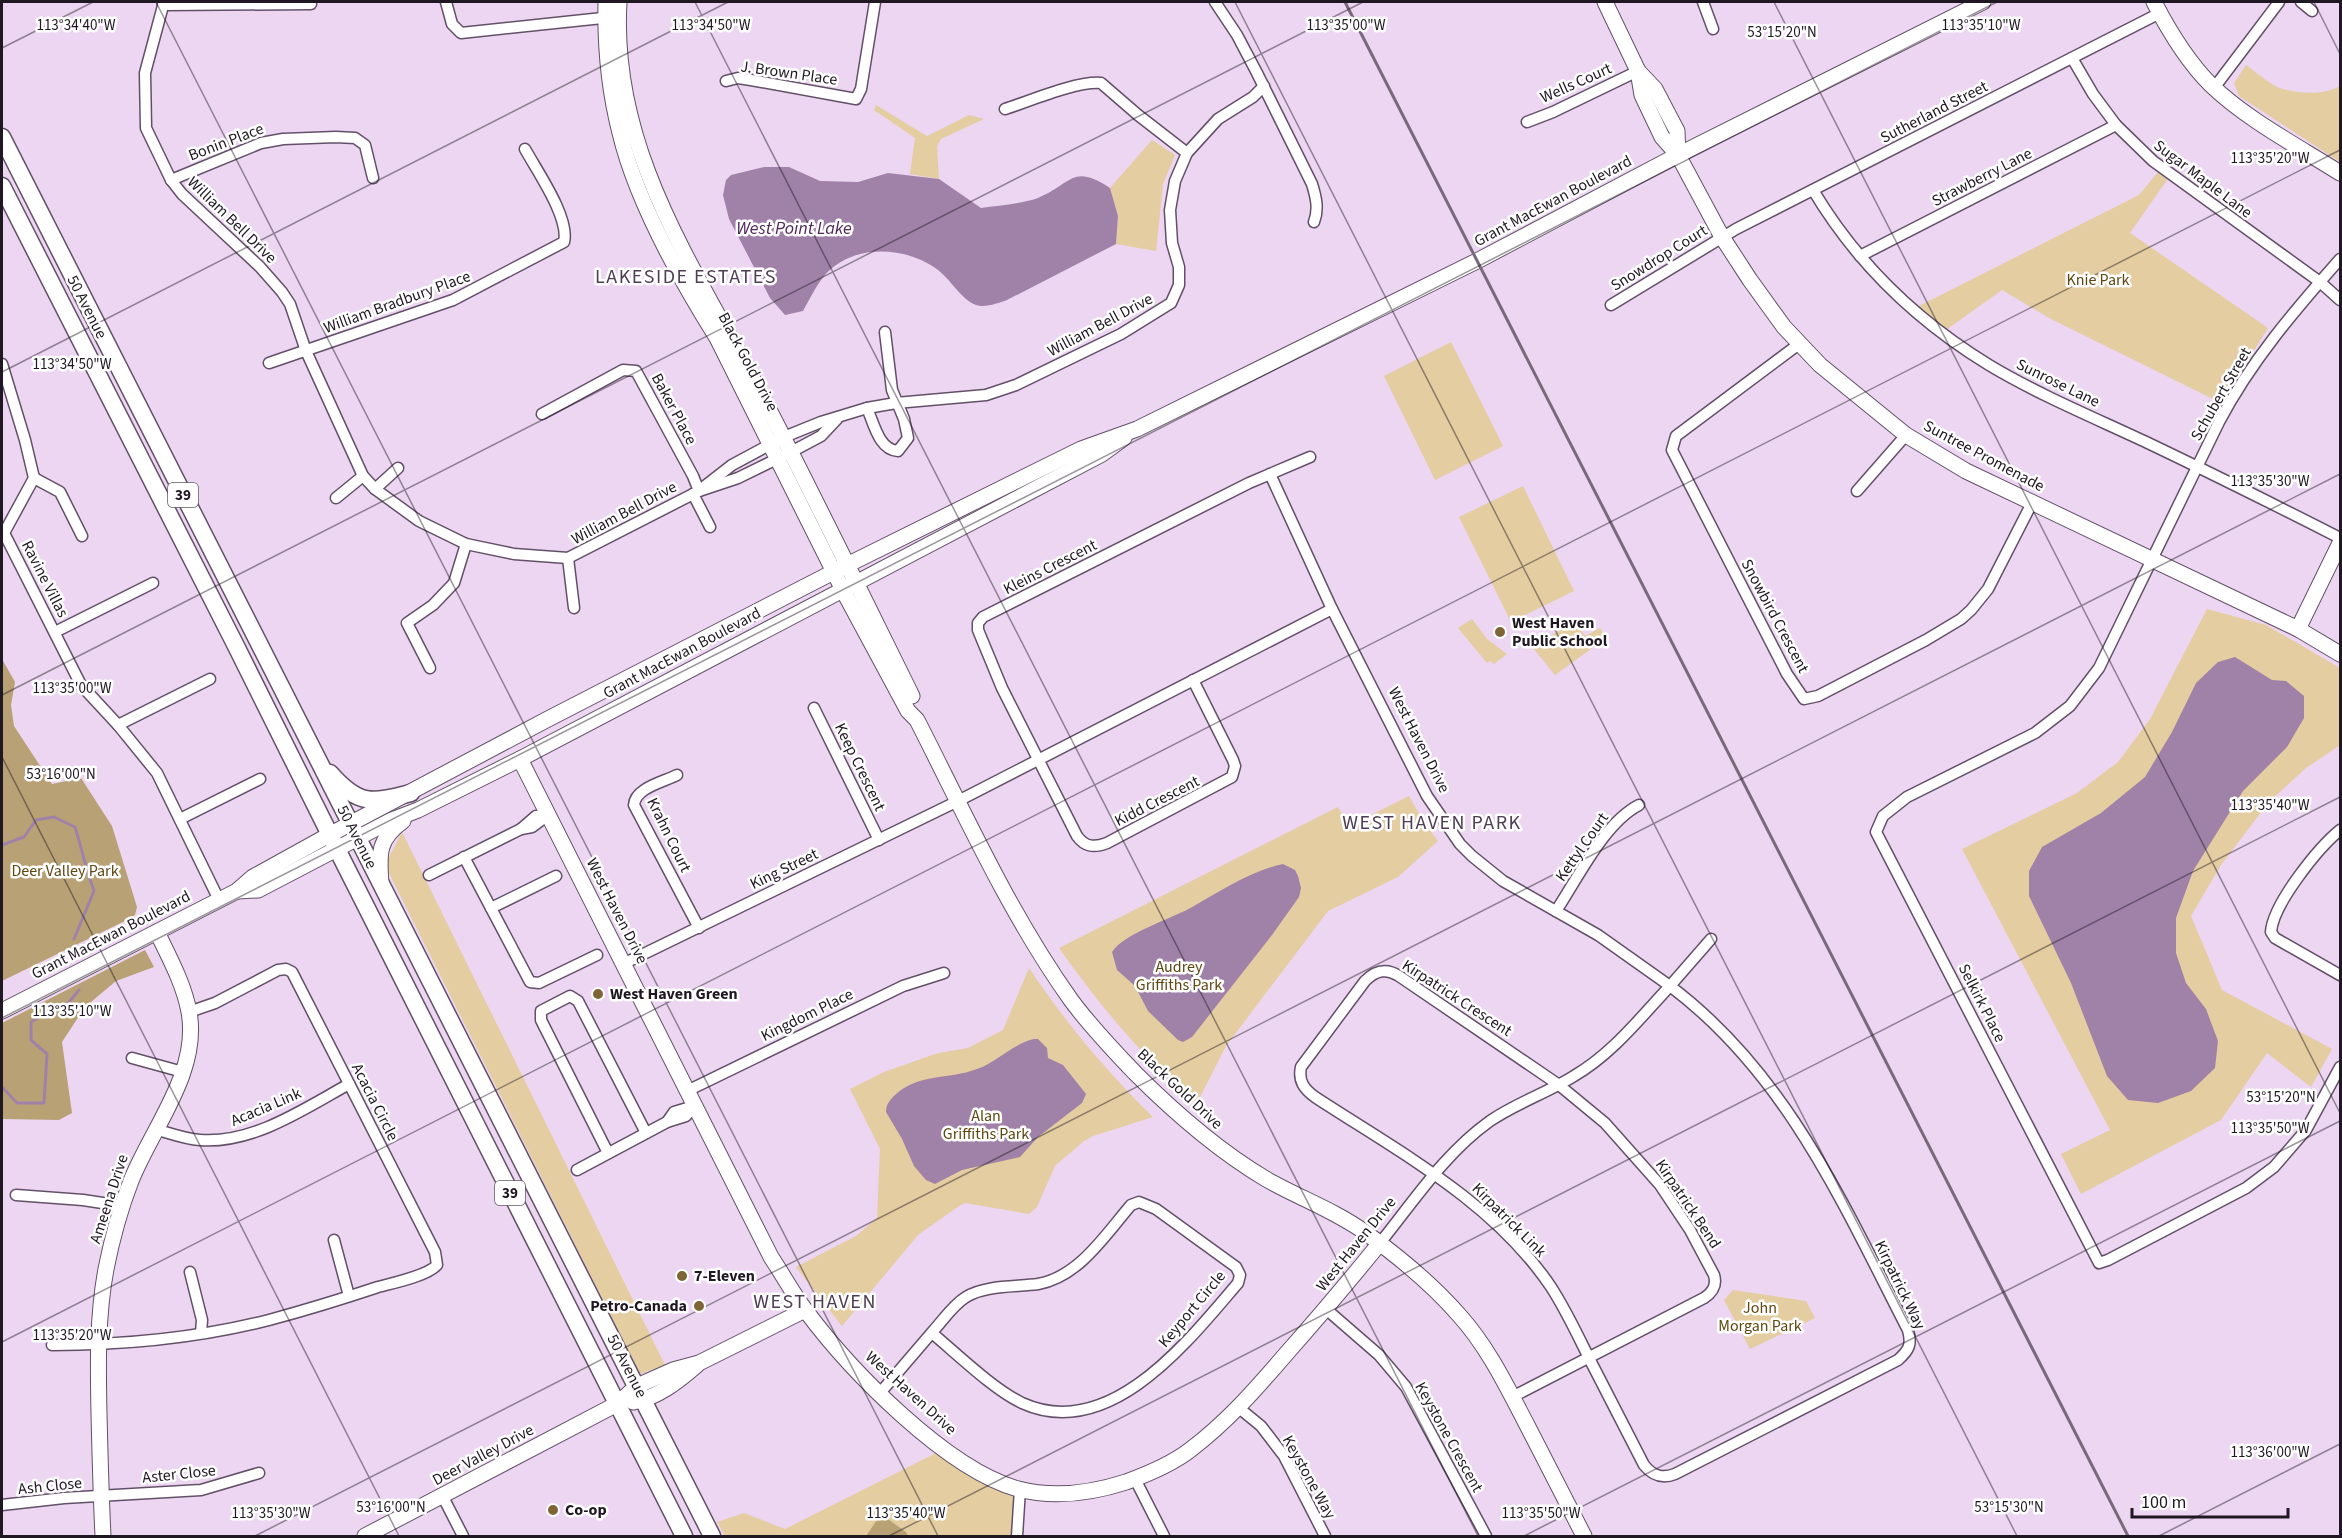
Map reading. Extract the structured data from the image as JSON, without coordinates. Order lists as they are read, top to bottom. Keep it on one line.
{"streets":{"main road":["Grant MacEwan Boulevard","50 Avenue","Black Gold Drive","Suntree Promenade","39","West Haven Drive","Ameena Drive","Deer Valley Drive"],"street":["J. Brown Place","Wells Court","Sutherland Street","Bonin Place","Strawberry Lane","Sugar Maple Lane","William Bell Drive","Snowdrop Court","William Bradbury Place","Sunrose Lane","Schubert Street","Baker Place","Kleins Crescent","Ravine Villas","Snowbird Crescent","Keep Crescent","Kidd Crescent","Krahn Court","Kettyl Court","King Street","Kirpatrick Crescent","Selkirk Place","Kingdom Place","Acacia Circle","Acacia Link","Kirpatrick Bend","Kirpatrick Link","Kirpatrick Way","Keyport Circle","Keystone Crescent","Aster Close","Keystone Way","Ash Close"]},"crossings":[["Sutherland Street","Sugar Maple Lane"],["Sutherland Street","Snowdrop Court"],["Sutherland Street","Sunrose Lane"],["Sutherland Street","Suntree Promenade"],["Bonin Place","William Bell Drive"],["Strawberry Lane","Sugar Maple Lane"],["Strawberry Lane","Sunrose Lane"],["Sugar Maple Lane","Schubert Street"],["Grant MacEwan Boulevard","50 Avenue"],["Grant MacEwan Boulevard","Black Gold Drive"],["Grant MacEwan Boulevard","Suntree Promenade"],["Grant MacEwan Boulevard","Ravine Villas"],["Grant MacEwan Boulevard","West Haven Drive"],["Grant MacEwan Boulevard","Ameena Drive"],["William Bell Drive","William Bradbury Place"],["William Bell Drive","Black Gold Drive"],["William Bell Drive","Baker Place"],["Snowdrop Court","Suntree Promenade"],["50 Avenue","Deer Valley Drive"],["Black Gold Drive","West Haven Drive"],["Black Gold Drive","King Street"],["Black Gold Drive","Kirpatrick Bend"],["Sunrose Lane","Schubert Street"],["Schubert Street","Suntree Promenade"],["Schubert Street","Selkirk Place"],["Suntree Promenade","Snowbird Crescent"],["Suntree Promenade","Selkirk Place"],["Kleins Crescent","Kidd Crescent"],["West Haven Drive","Kettyl Court"],["West Haven Drive","King Street"],["West Haven Drive","Kirpatrick Crescent"],["West Haven Drive","Kingdom Place"],["West Haven Drive","Kirpatrick Bend"],["West Haven Drive","Kirpatrick Link"],["West Haven Drive","Kirpatrick Way"],["West Haven Drive","Keyport Circle"],["West Haven Drive","Keystone Crescent"],["West Haven Drive","Deer Valley Drive"],["West Haven Drive","Keystone Way"],["Keep Crescent","King Street"],["Krahn Court","King Street"],["Kirpatrick Crescent","Kirpatrick Bend"],["Kirpatrick Crescent","Kirpatrick Link"],["Acacia Circle","Acacia Link"],["Acacia Circle","Ameena Drive"],["Acacia Link","Ameena Drive"],["Ameena Drive","Aster Close"],["Ameena Drive","Ash Close"],["Kirpatrick Bend","Kirpatrick Link"],["Kirpatrick Bend","Kirpatrick Way"],["Kirpatrick Link","Kirpatrick Way"],["Aster Close","Ash Close"]],"districts":["LAKESIDE ESTATES","WEST HAVEN PARK","WEST HAVEN"],"water":["West Point Lake"],"parks":["Knie Park","Deer Valley Park","Audrey Griffiths Park","Alan Griffiths Park","John Morgan Park"],"places":["West Haven Public School","West Haven Green","7-Eleven","Petro-Canada","Co-op"],"scale_bar":"100 m","coordinates":["113°34'40\"W","113°34'50\"W","113°35'00\"W","113°35'10\"W","53°15'20\"N","113°35'20\"W","113°35'30\"W","53°16'00\"N","113°35'40\"W","113°35'50\"W","113°36'00\"W","53°15'30\"N"]}
